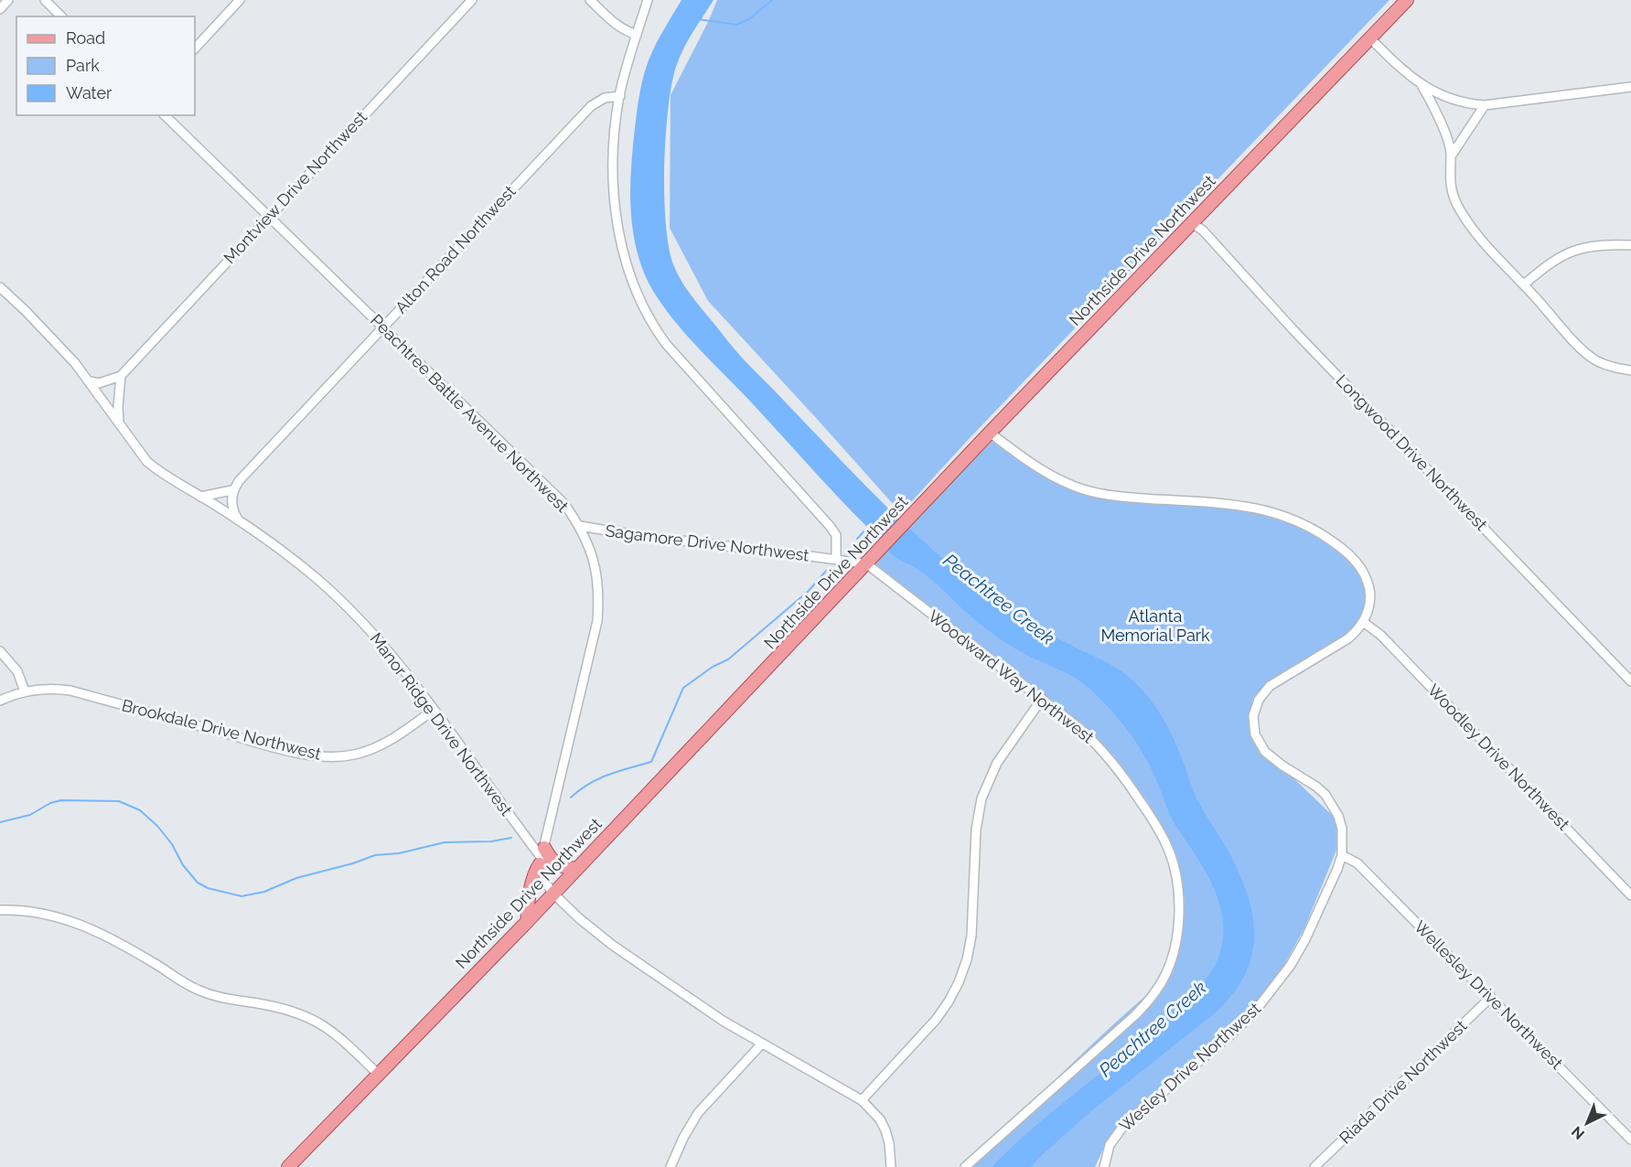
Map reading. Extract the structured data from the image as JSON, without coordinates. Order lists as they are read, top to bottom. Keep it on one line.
{"streets":{"main road":["Northside Drive Northwest"],"street":["Montview Drive Northwest","Alton Road Northwest","Peachtree Battle Avenue Northwest","Longwood Drive Northwest","Sagamore Drive Northwest","Woodward Way Northwest","Manor Ridge Drive Northwest","Brookdale Drive Northwest","Woodley Drive Northwest","Wellesley Drive Northwest","Wesley Drive Northwest","Riada Drive Northwest"]},"crossings":[["Montview Drive Northwest","Peachtree Battle Avenue Northwest"],["Alton Road Northwest","Peachtree Battle Avenue Northwest"],["Northside Drive Northwest","Longwood Drive Northwest"],["Northside Drive Northwest","Sagamore Drive Northwest"],["Northside Drive Northwest","Woodward Way Northwest"],["Northside Drive Northwest","Wesley Drive Northwest"],["Peachtree Battle Avenue Northwest","Sagamore Drive Northwest"],["Peachtree Battle Avenue Northwest","Manor Ridge Drive Northwest"],["Sagamore Drive Northwest","Woodward Way Northwest"],["Manor Ridge Drive Northwest","Brookdale Drive Northwest"],["Woodley Drive Northwest","Wesley Drive Northwest"],["Wellesley Drive Northwest","Wesley Drive Northwest"],["Wellesley Drive Northwest","Riada Drive Northwest"]],"water":["Peachtree Creek"],"parks":["Atlanta Memorial Park"],"legend":["Road","Park","Water"],"north":"bottom left"}
